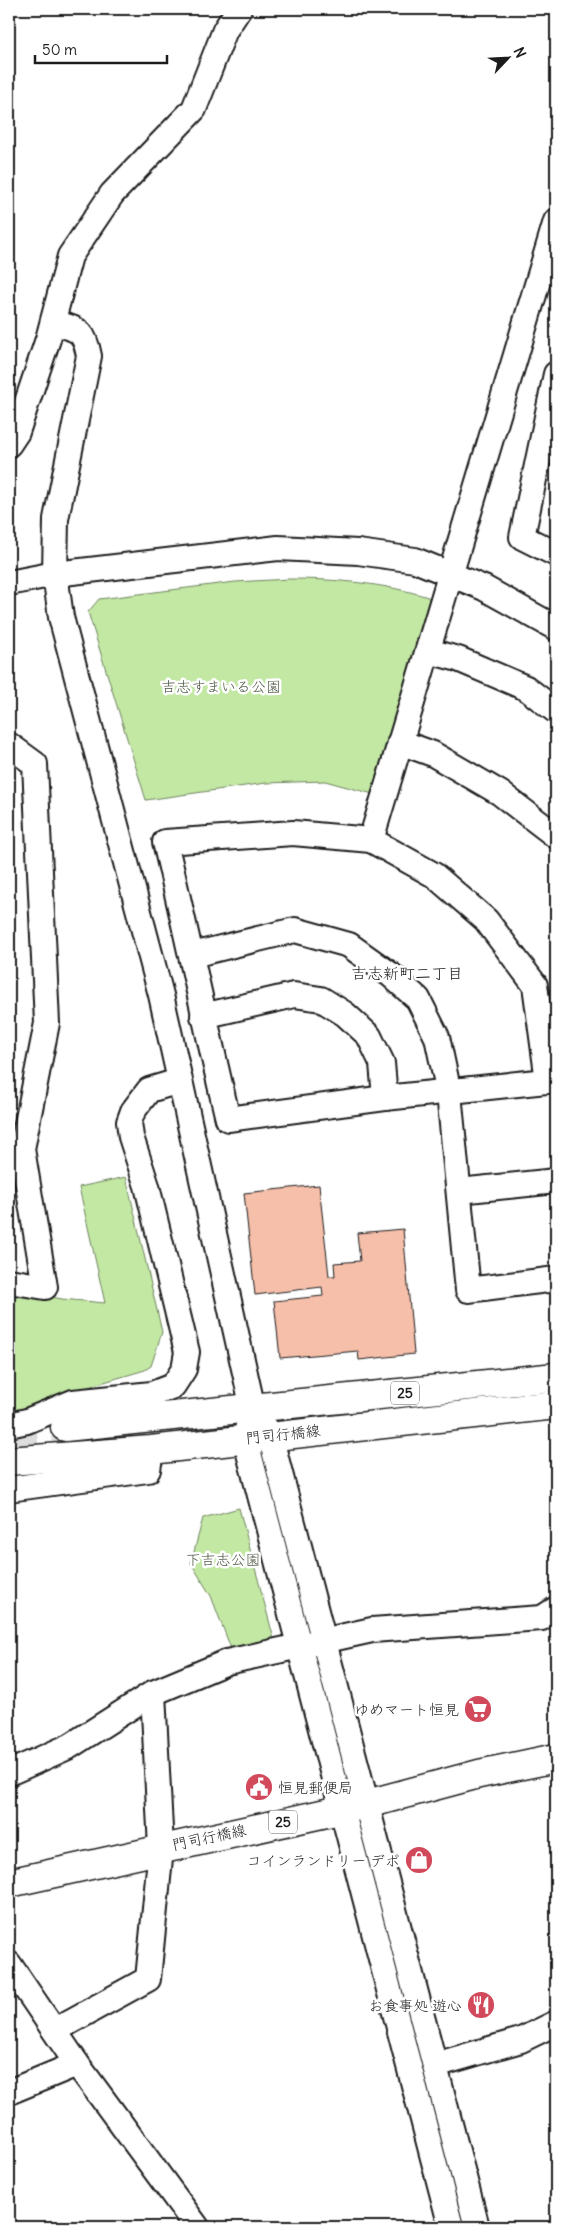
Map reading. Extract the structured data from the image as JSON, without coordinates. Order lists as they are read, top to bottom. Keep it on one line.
{"streets":{"main road":["25","門司行橋線"]},"districts":["吉志新町二丁目"],"parks":["吉志すまいる公園","下吉志公園"],"places":{"supermarket":["ゆめマート恒見"],"public building":["恒見郵便局"],"shop":["コインランドリー デポ"],"restaurant":["お食事処 遊心"]},"scale_bar":"50 m","north":"top right"}
